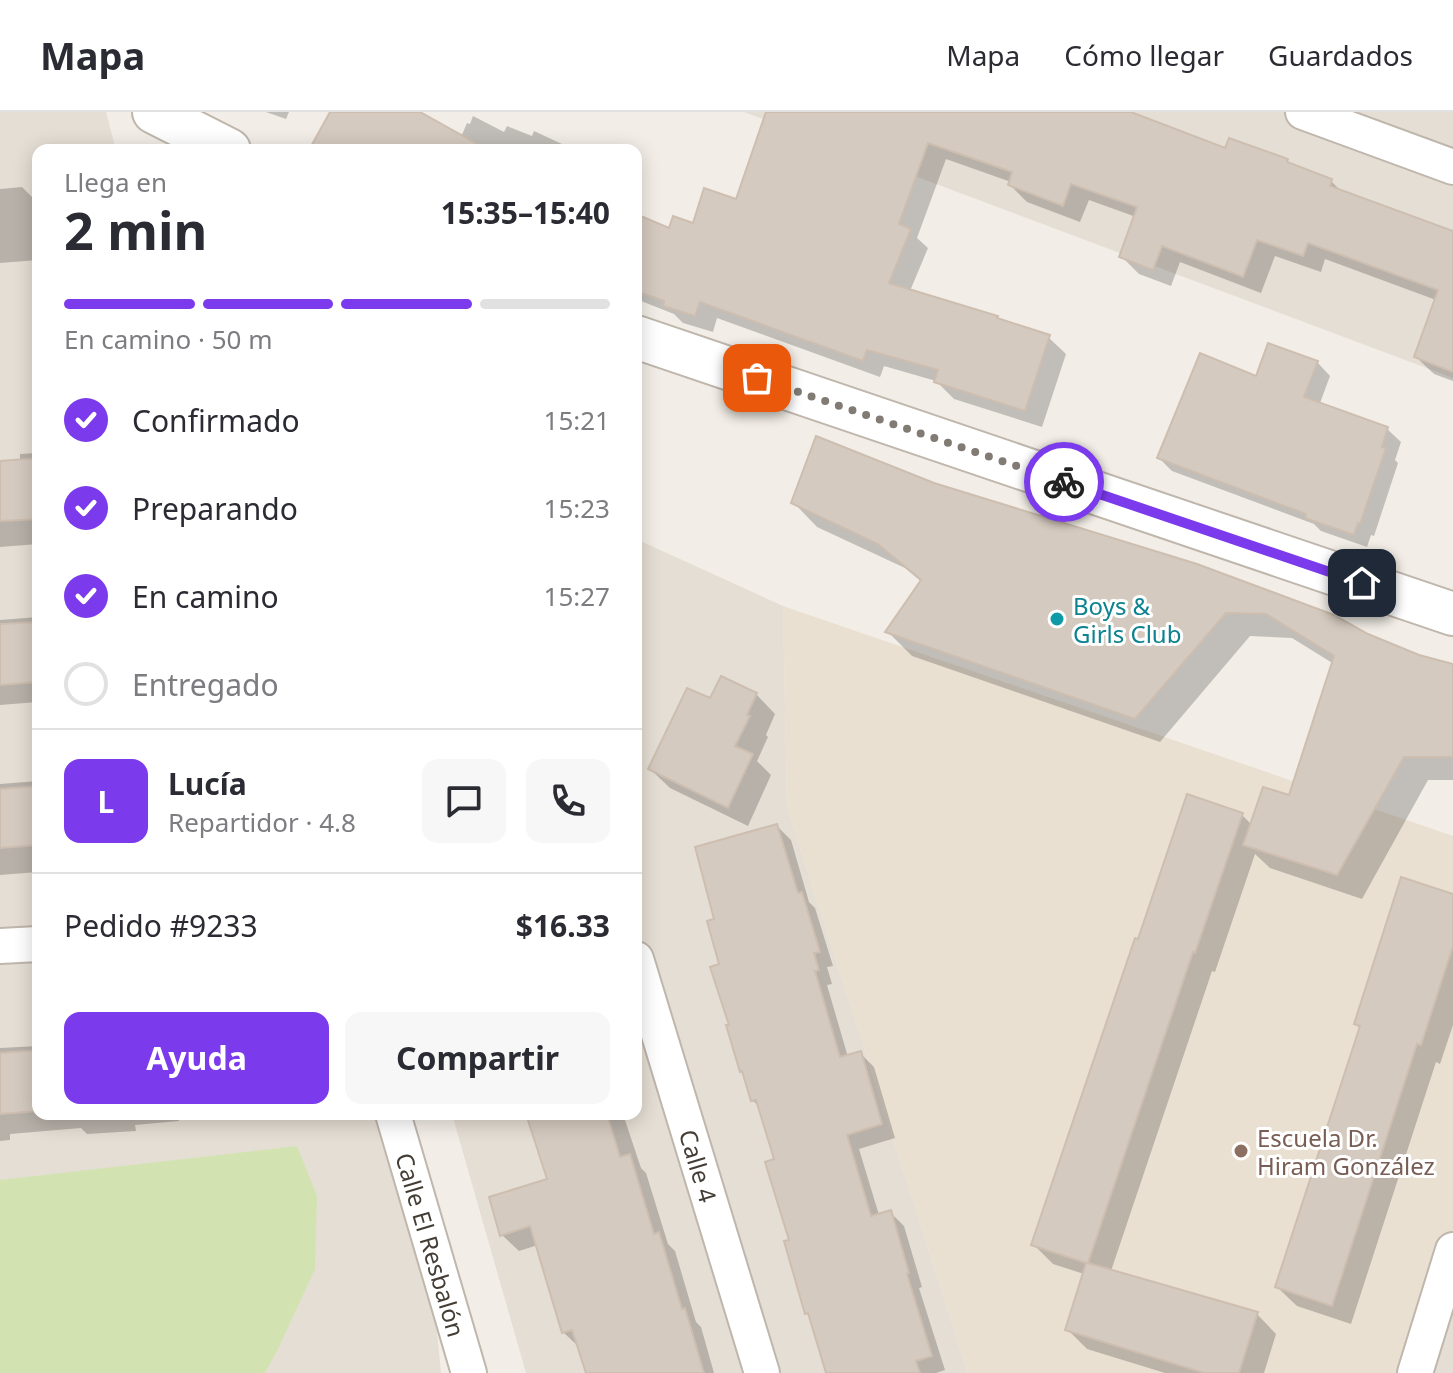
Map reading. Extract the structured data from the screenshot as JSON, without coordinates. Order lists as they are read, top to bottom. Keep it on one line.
{"streets":{"street":["Calle 4","Calle El Resbalón"]},"places":["Boys & Girls Club","Escuela Dr. Hiram González"],"page":{"header":"Mapa","nav":["Mapa","Cómo llegar","Guardados"],"heading":["2 min","Llega en","15:35–15:40"],"panel":["Lucía","Repartidor · 4.8","Pedido #9233","$16.33"],"bar":"En camino · 50 m","list":[["Confirmado","15:21"],["Preparando","15:23"],["En camino","15:27"],"Entregado"],"round":"L","buttons":["Ayuda","Compartir"]}}
